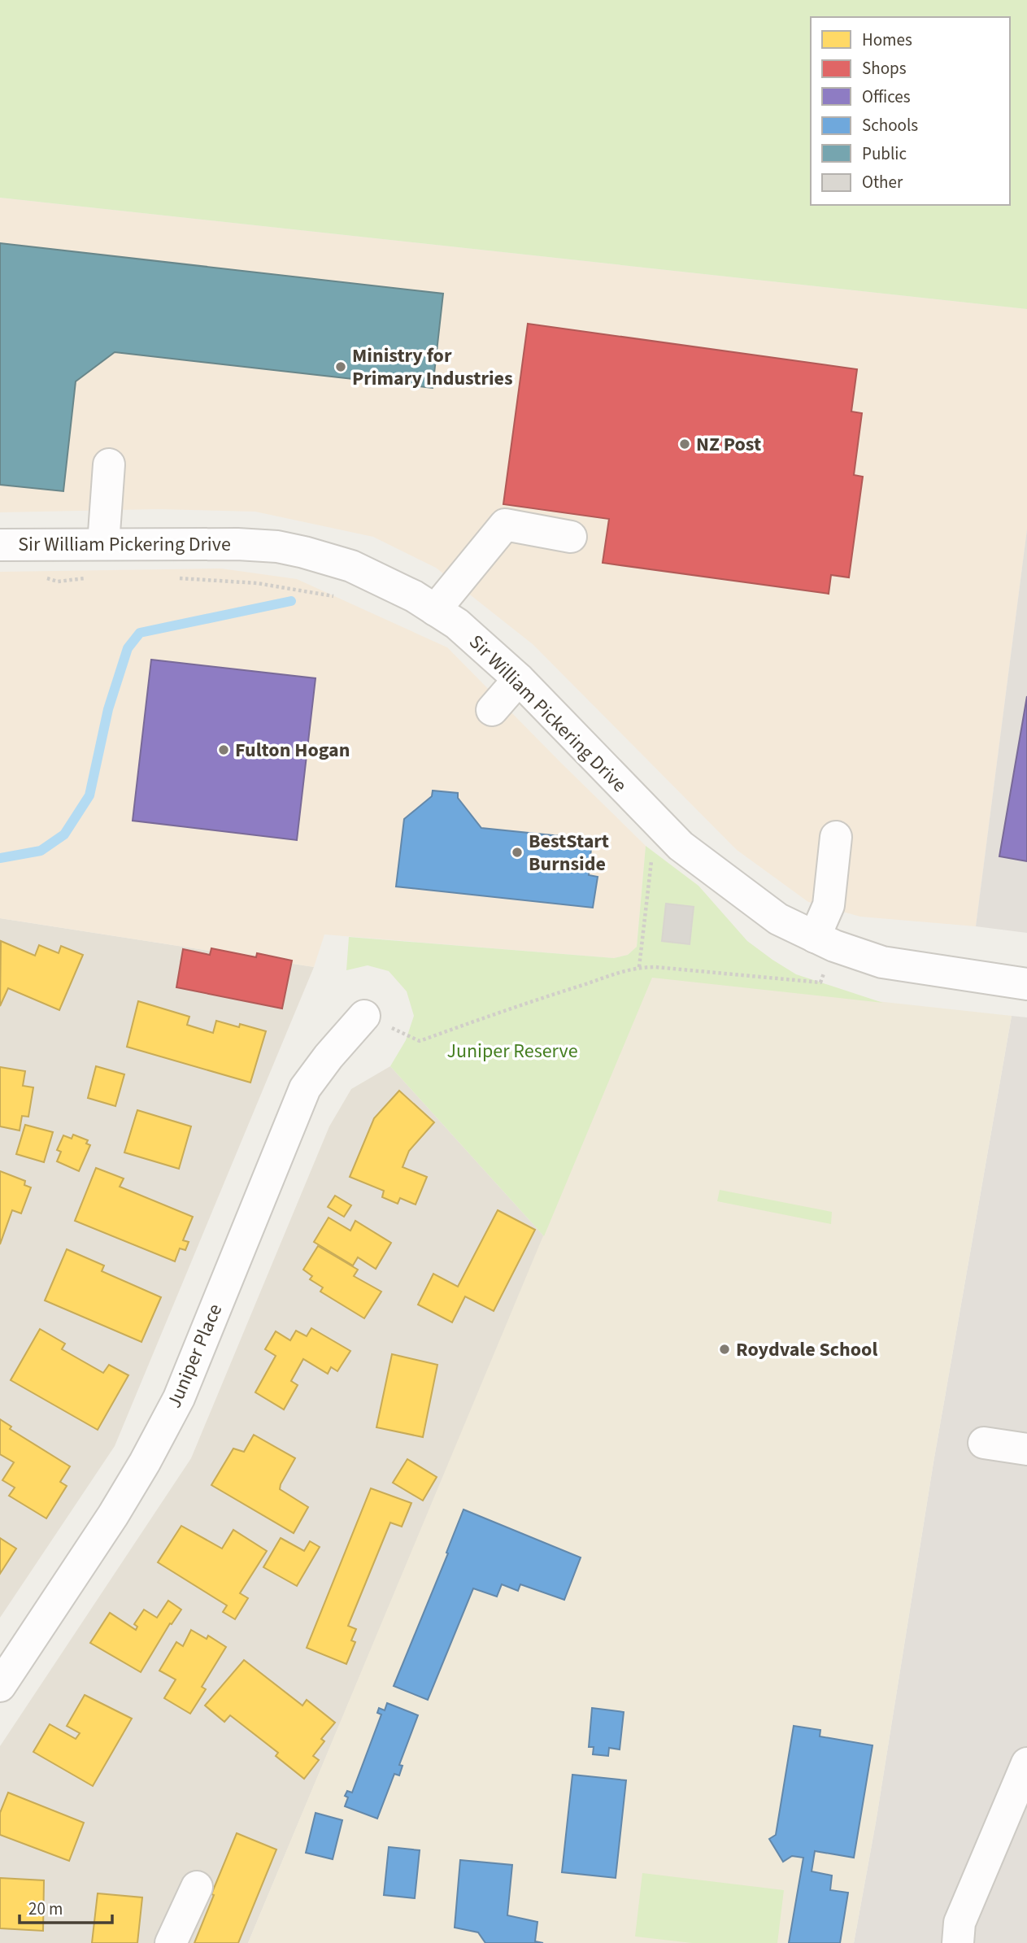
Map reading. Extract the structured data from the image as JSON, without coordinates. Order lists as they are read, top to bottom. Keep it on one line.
{"streets":{"street":["Sir William Pickering Drive","Juniper Place"]},"parks":["Juniper Reserve"],"places":["Ministry for Primary Industries","NZ Post","Fulton Hogan","BestStart Burnside","Roydvale School"],"legend":["Homes","Shops","Offices","Schools","Public","Other"],"scale_bar":"20 m"}
